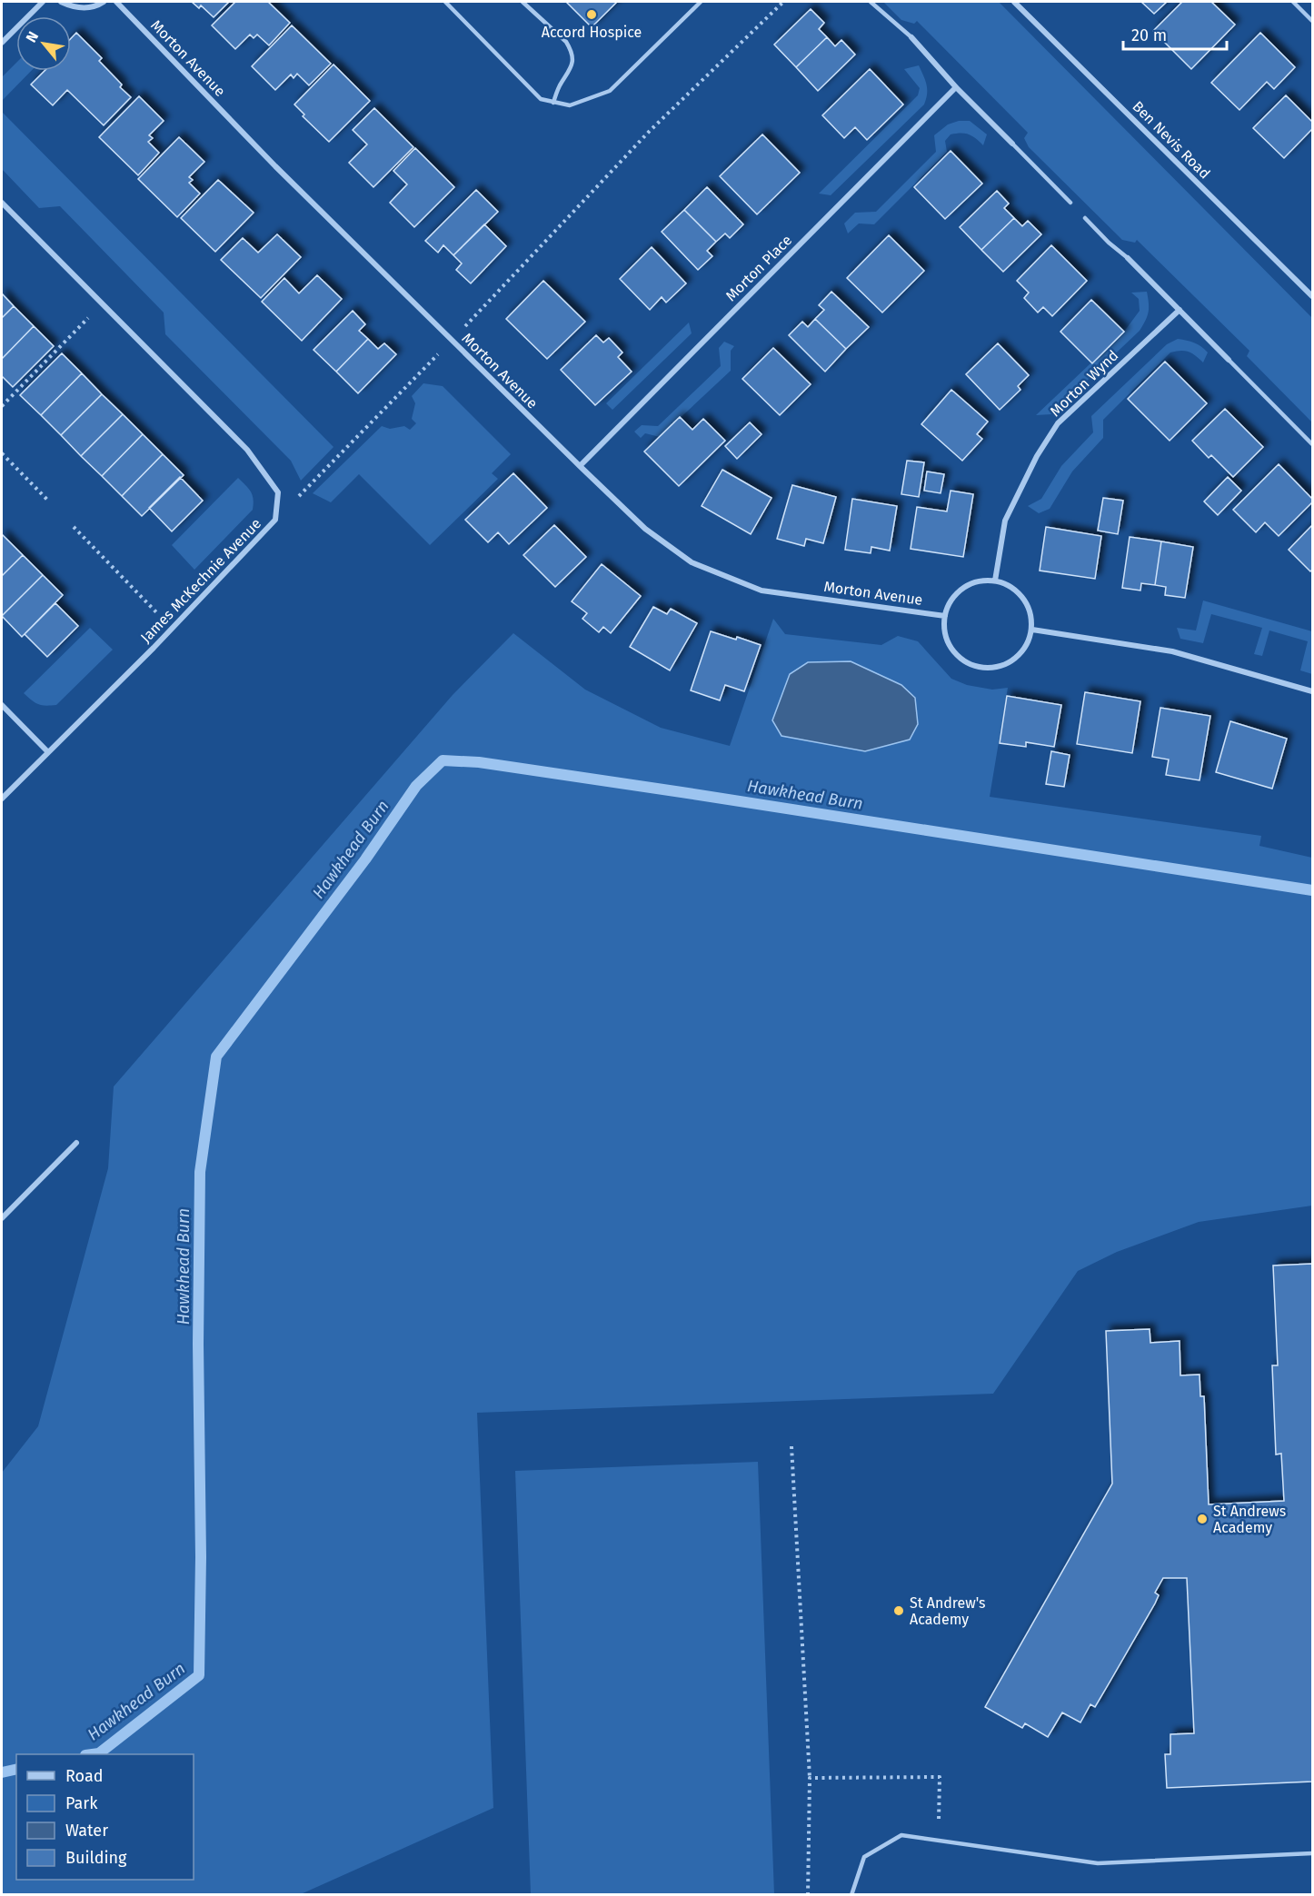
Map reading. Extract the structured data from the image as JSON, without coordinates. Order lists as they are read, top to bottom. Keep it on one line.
{"streets":{"street":["Morton Avenue","Ben Nevis Road","Morton Place","Morton Wynd","James McKechnie Avenue"]},"crossings":[["Morton Avenue","Morton Place"],["Morton Avenue","Morton Wynd"]],"water":["Hawkhead Burn"],"places":["Accord Hospice","St Andrews Academy","St Andrew's Academy"],"legend":["Road","Park","Water","Building"],"scale_bar":"20 m","north":"top left"}
